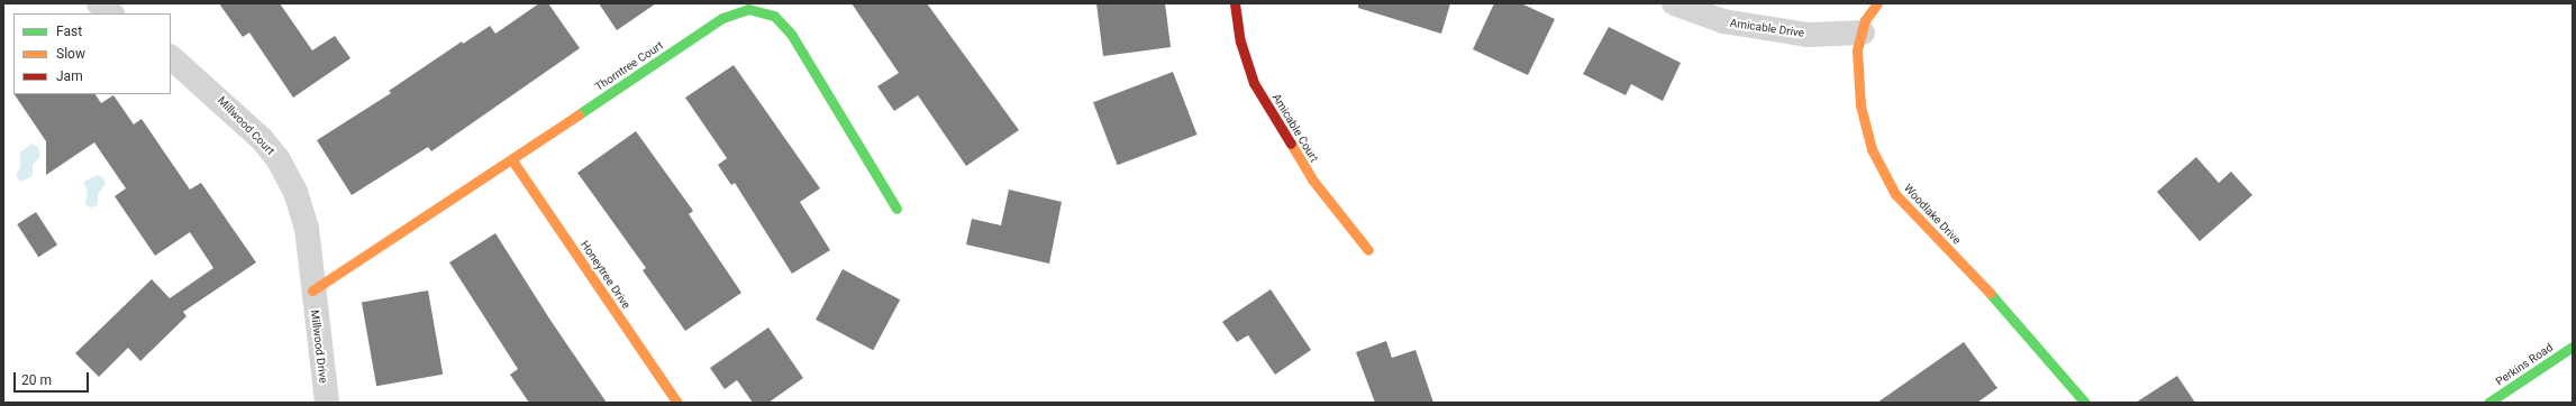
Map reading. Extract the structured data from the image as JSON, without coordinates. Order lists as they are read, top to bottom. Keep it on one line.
{"streets":{"street":["Amicable Drive","Thorntree Court","Millwood Court","Amicable Court","Woodlake Drive","Honeytree Drive","Millwood Drive","Perkins Road"]},"crossings":[["Amicable Drive","Woodlake Drive"],["Thorntree Court","Millwood Court"],["Thorntree Court","Honeytree Drive"],["Thorntree Court","Millwood Drive"],["Millwood Court","Millwood Drive"]],"legend":["Fast","Slow","Jam"],"scale_bar":"20 m"}
